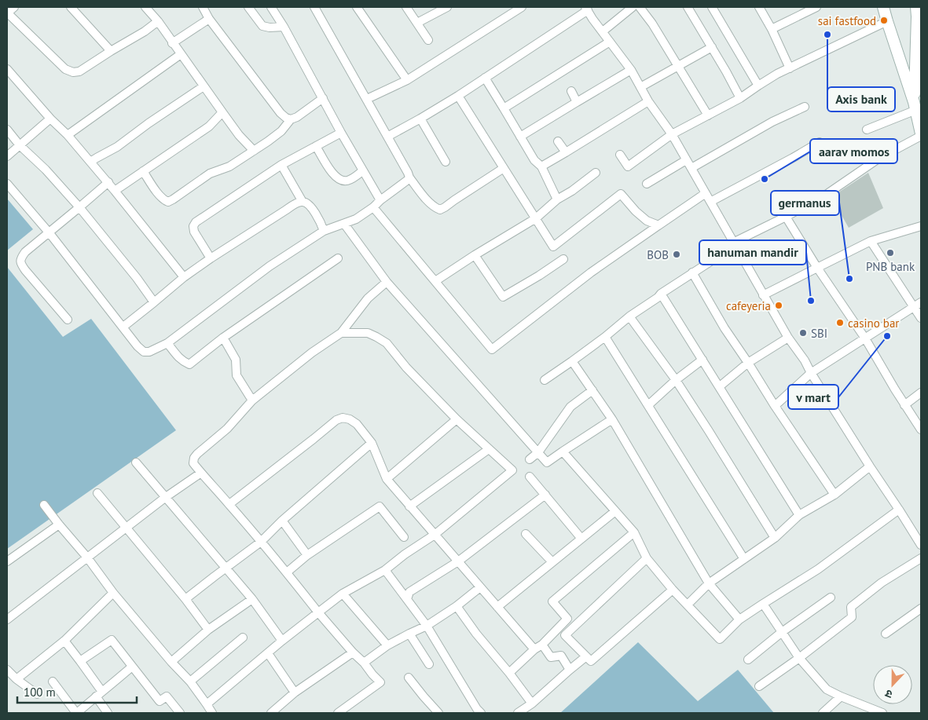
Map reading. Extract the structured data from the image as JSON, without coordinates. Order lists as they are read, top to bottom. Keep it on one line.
{"places":["sai fastfood","Axis bank","aarav momos","PNB bank","BOB","germanus","hanuman mandir","cafeyeria","casino bar","SBI","v mart"],"scale_bar":"100 m","north":"bottom"}
